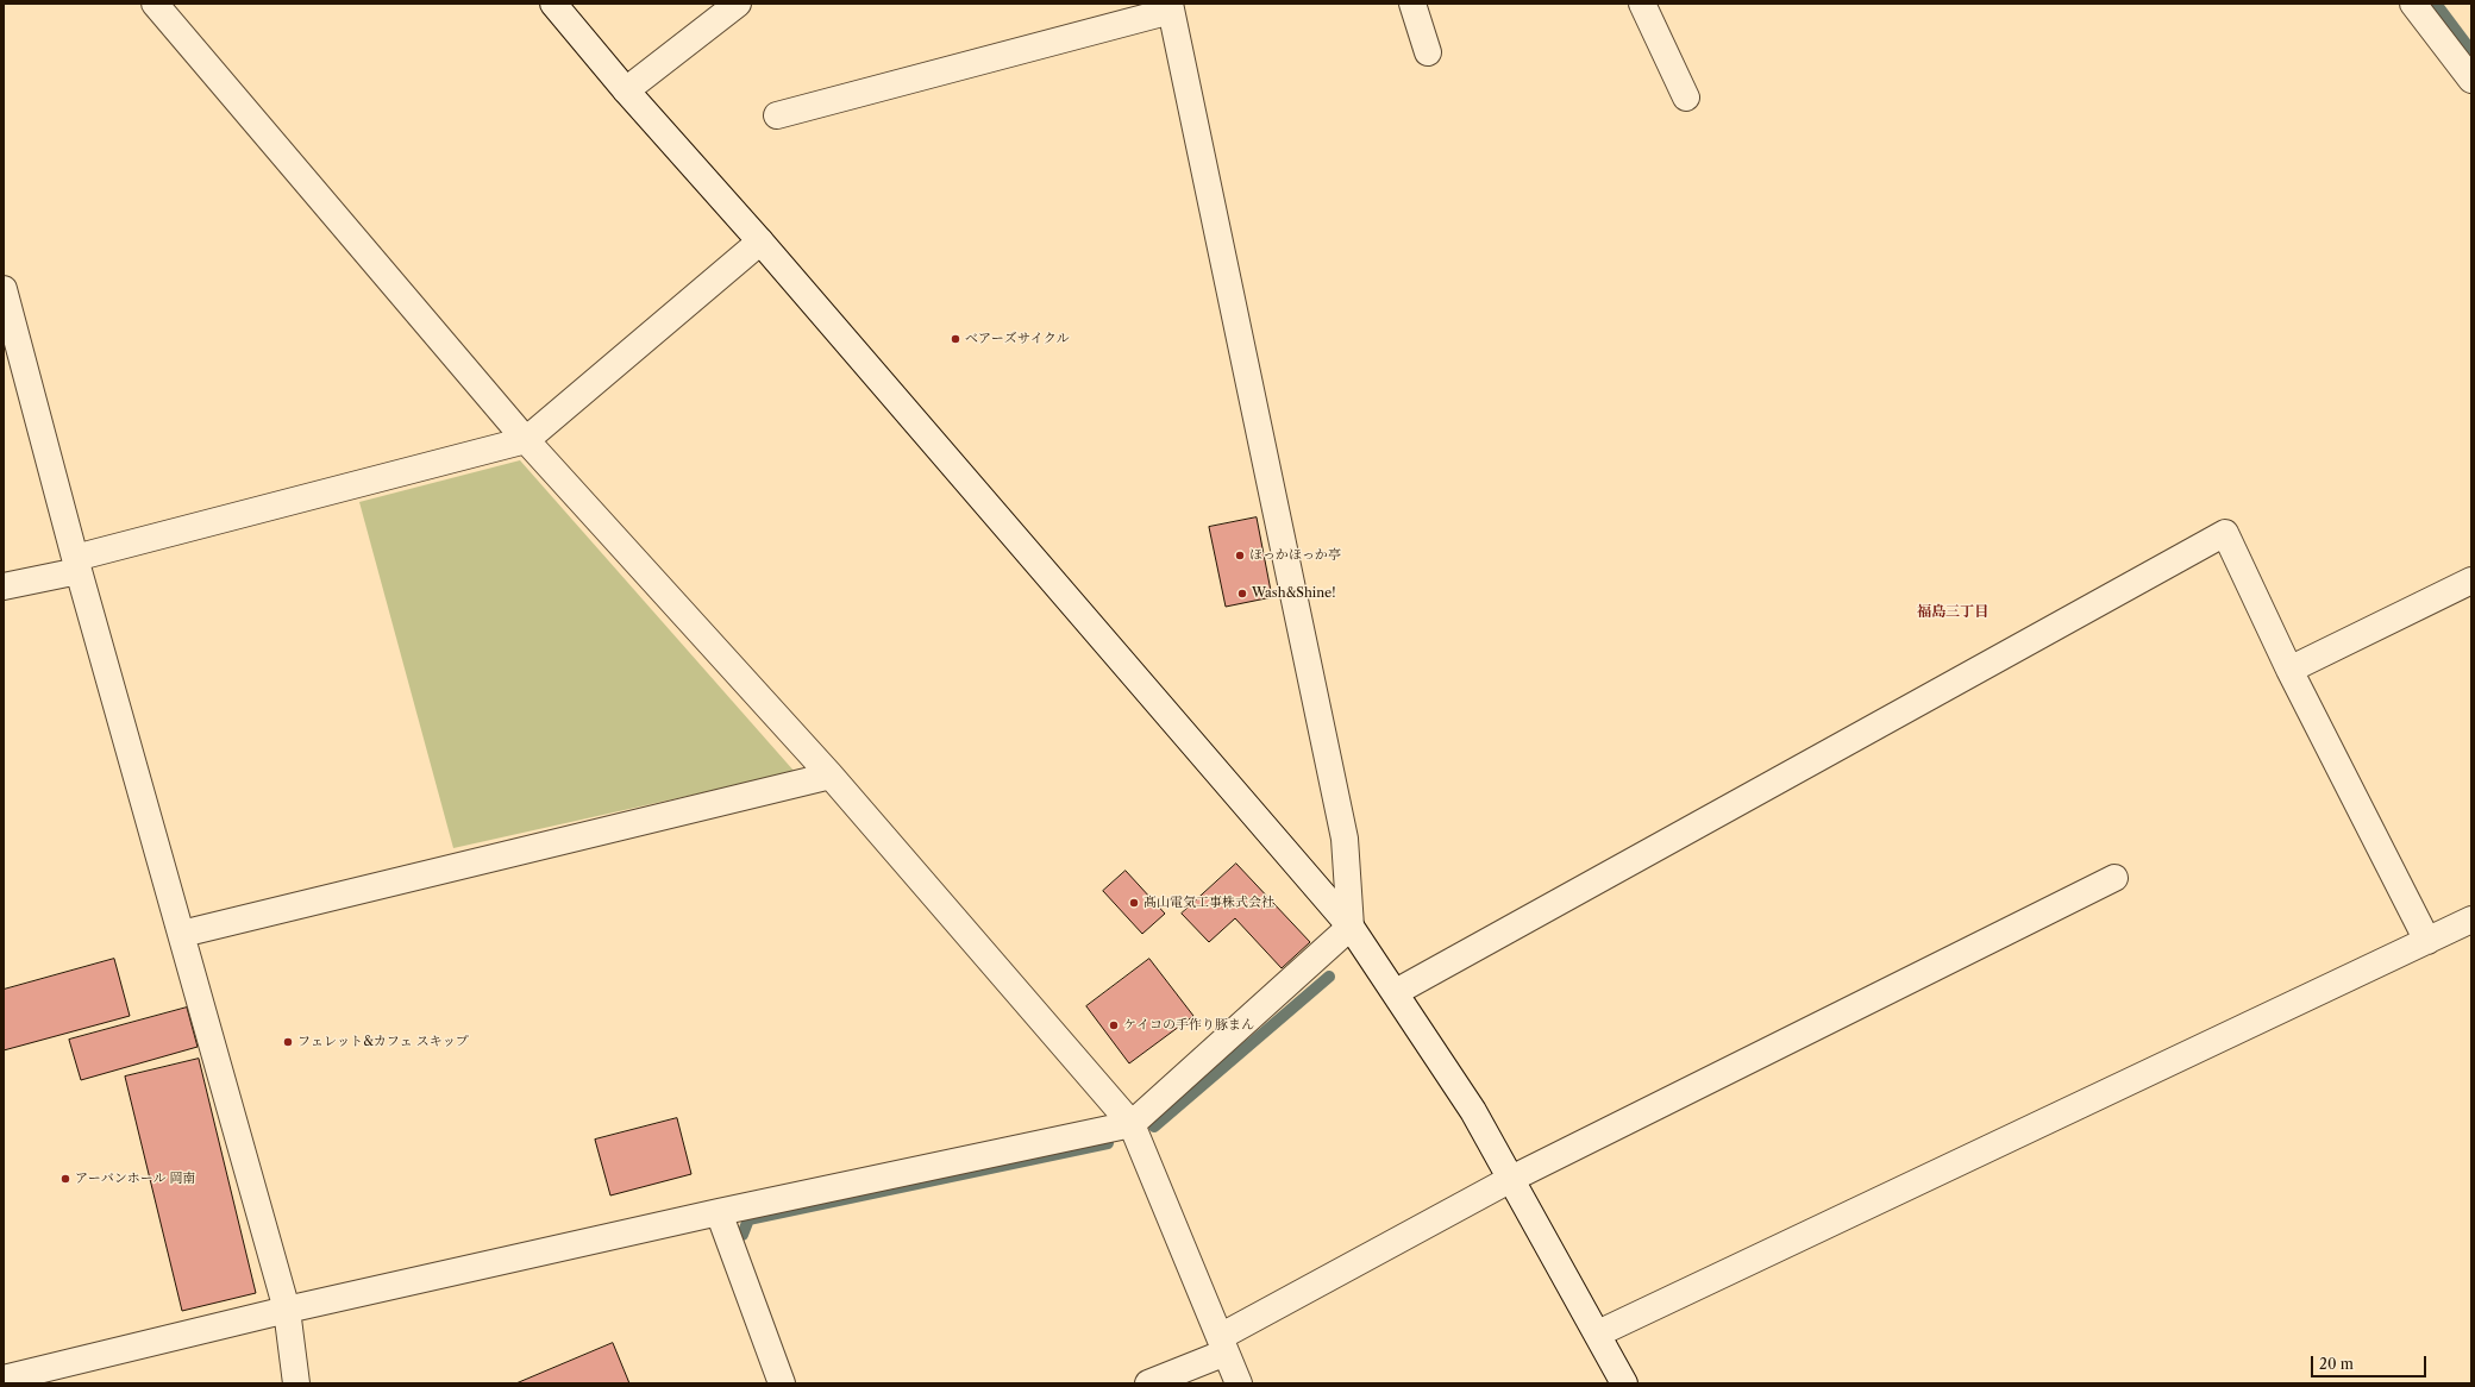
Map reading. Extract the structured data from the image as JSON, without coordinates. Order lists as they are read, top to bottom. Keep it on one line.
{"districts":["福島三丁目"],"places":["ベアーズサイクル","ほっかほっか亭","Wash&Shine!","髙山電気工事株式会社","ケイコの手作り豚まん","フェレット&カフェ スキップ","アーバンホール 岡南"],"scale_bar":"20 m"}
